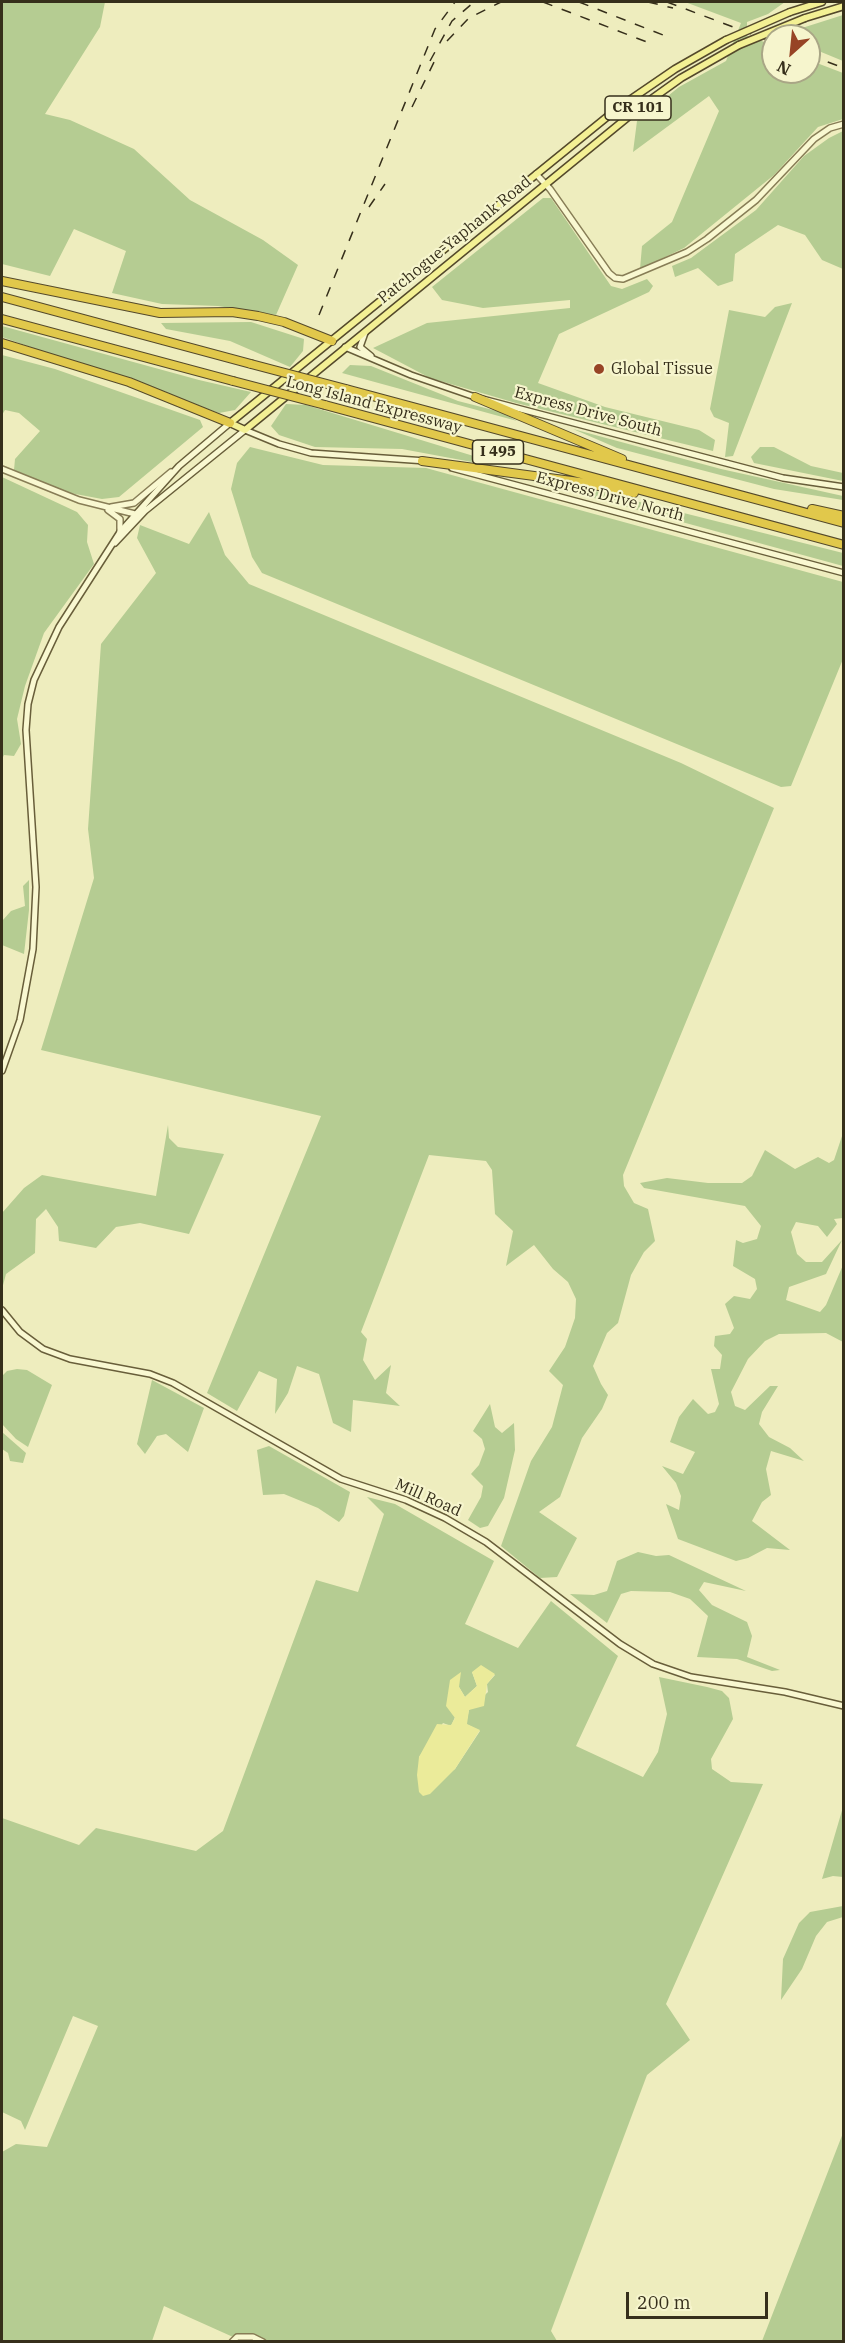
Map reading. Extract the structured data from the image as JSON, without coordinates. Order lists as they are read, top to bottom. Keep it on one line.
{"streets":{"highway":["Long Island Expressway","I 495"],"main road":["CR 101","Patchogue-Yaphank Road","Express Drive South","Express Drive North","Mill Road"]},"crossings":[["Patchogue-Yaphank Road","Express Drive South"],["Patchogue-Yaphank Road","Express Drive North"]],"places":["Global Tissue"],"scale_bar":"200 m","north":"bottom left"}
